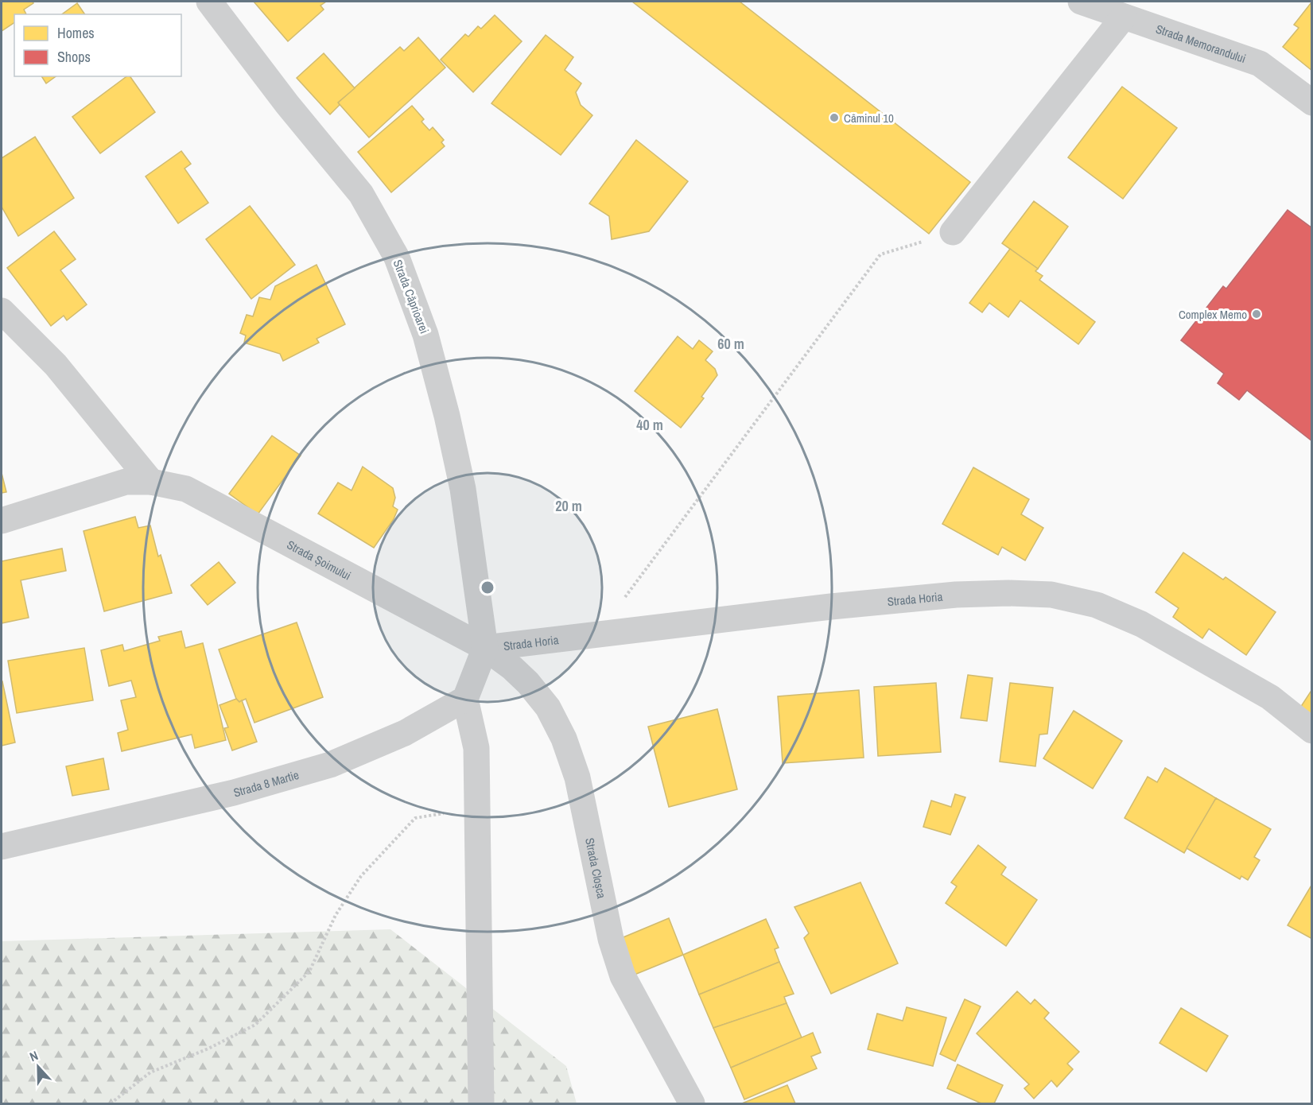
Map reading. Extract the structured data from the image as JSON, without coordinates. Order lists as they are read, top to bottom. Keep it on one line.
{"streets":{"street":["Strada Memorandului","Strada Căprioarei","Strada Șoimului","Strada Horia","Strada 8 Martie","Strada Cloșca"]},"crossings":[["Strada Căprioarei","Strada Șoimului"],["Strada Căprioarei","Strada Horia"],["Strada Căprioarei","Strada Cloșca"],["Strada Șoimului","Strada Horia"],["Strada Șoimului","Strada Cloșca"],["Strada Horia","Strada Cloșca"]],"places":["Căminul 10","Complex Memo"],"legend":["Homes","Shops"],"north":"top","rings":["60 m","40 m","20 m"]}
